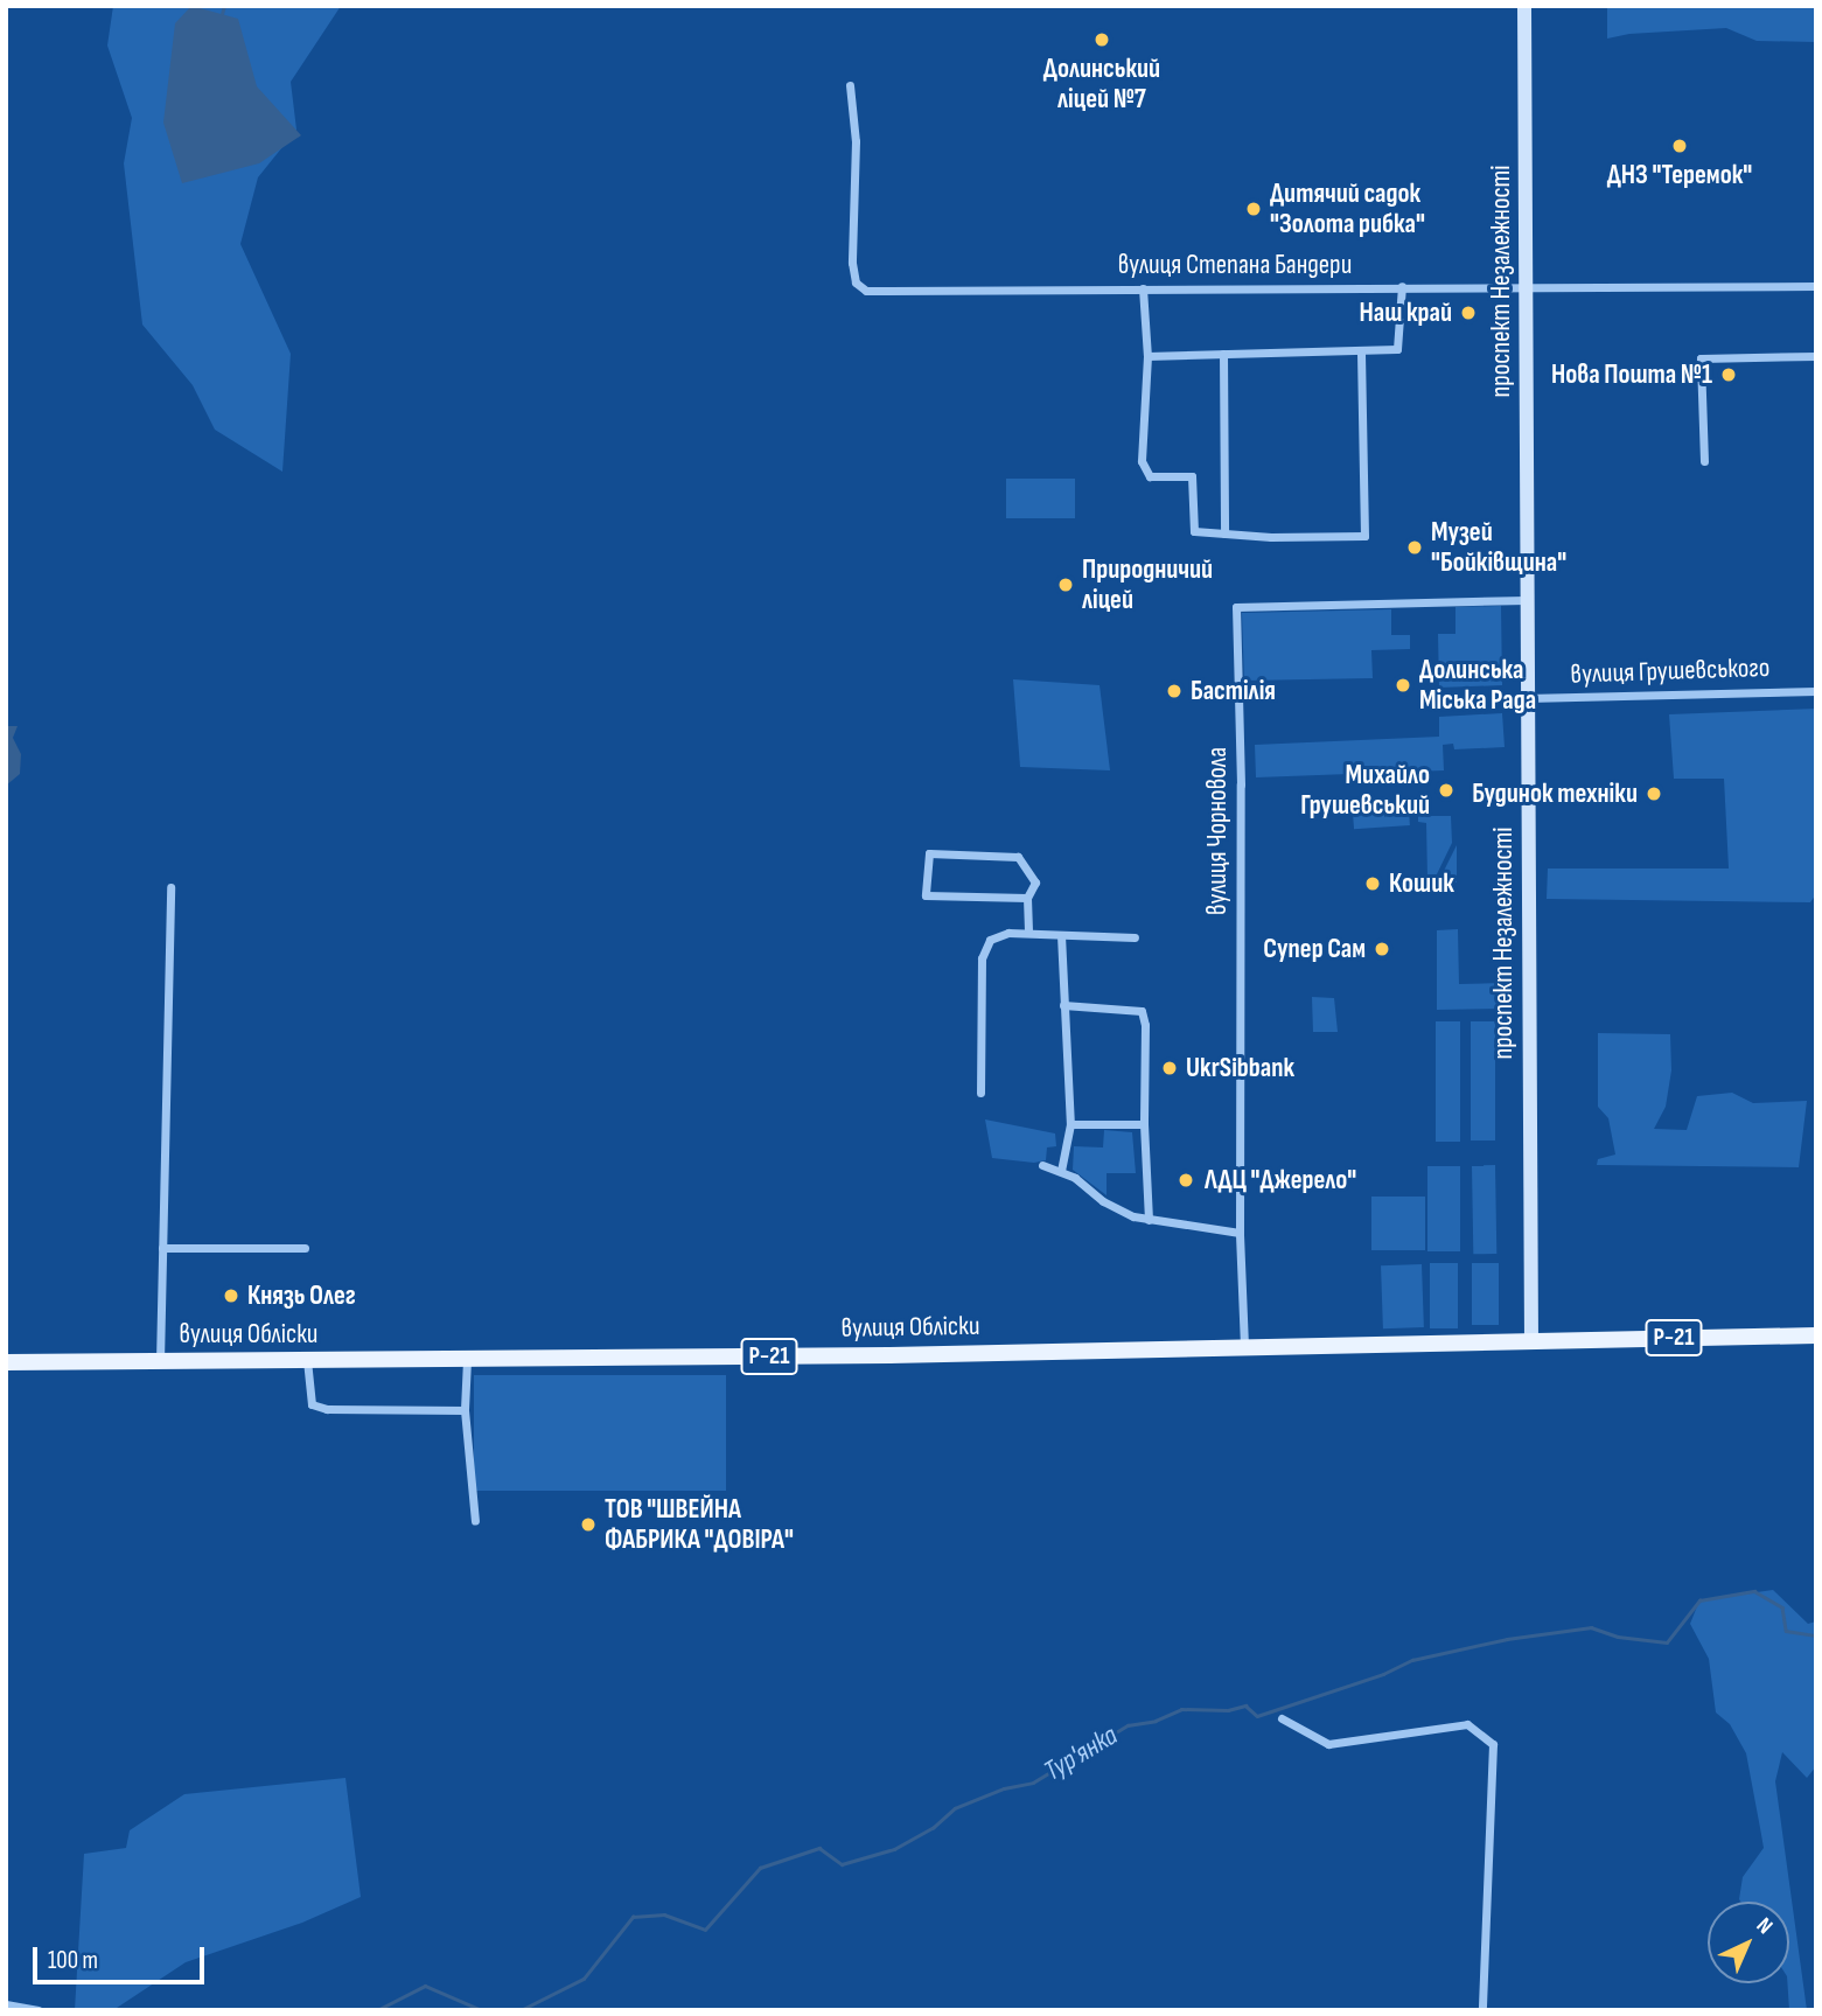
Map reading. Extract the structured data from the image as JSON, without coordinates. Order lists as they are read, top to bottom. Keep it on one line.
{"streets":{"main road":["проспект Незалежності","вулиця Обліски","Р-21"],"street":["вулиця Степана Бандери","вулиця Грушевського","вулиця Чорновола"]},"crossings":[["вулиця Степана Бандери","проспект Незалежності"],["проспект Незалежності","вулиця Грушевського"],["проспект Незалежності","вулиця Чорновола"],["проспект Незалежності","вулиця Обліски"],["вулиця Чорновола","вулиця Обліски"]],"water":["Тур'янка"],"places":["Долинський ліцей №7","ДНЗ \"Теремок\"","Дитячий садок \"Золота рибка\"","Наш край","Нова Пошта №1","Музей \"Бойківщина\"","Природничий ліцей","Долинська Міська Рада","Бастілія","Михайло Грушевський","Будинок техніки","Кошик","Супер Сам","UkrSibbank","ЛДЦ \"Джерело\"","Князь Олег","ТОВ \"ШВЕЙНА ФАБРИКА \"ДОВІРА\""],"scale_bar":"100 m","north":"top right"}
